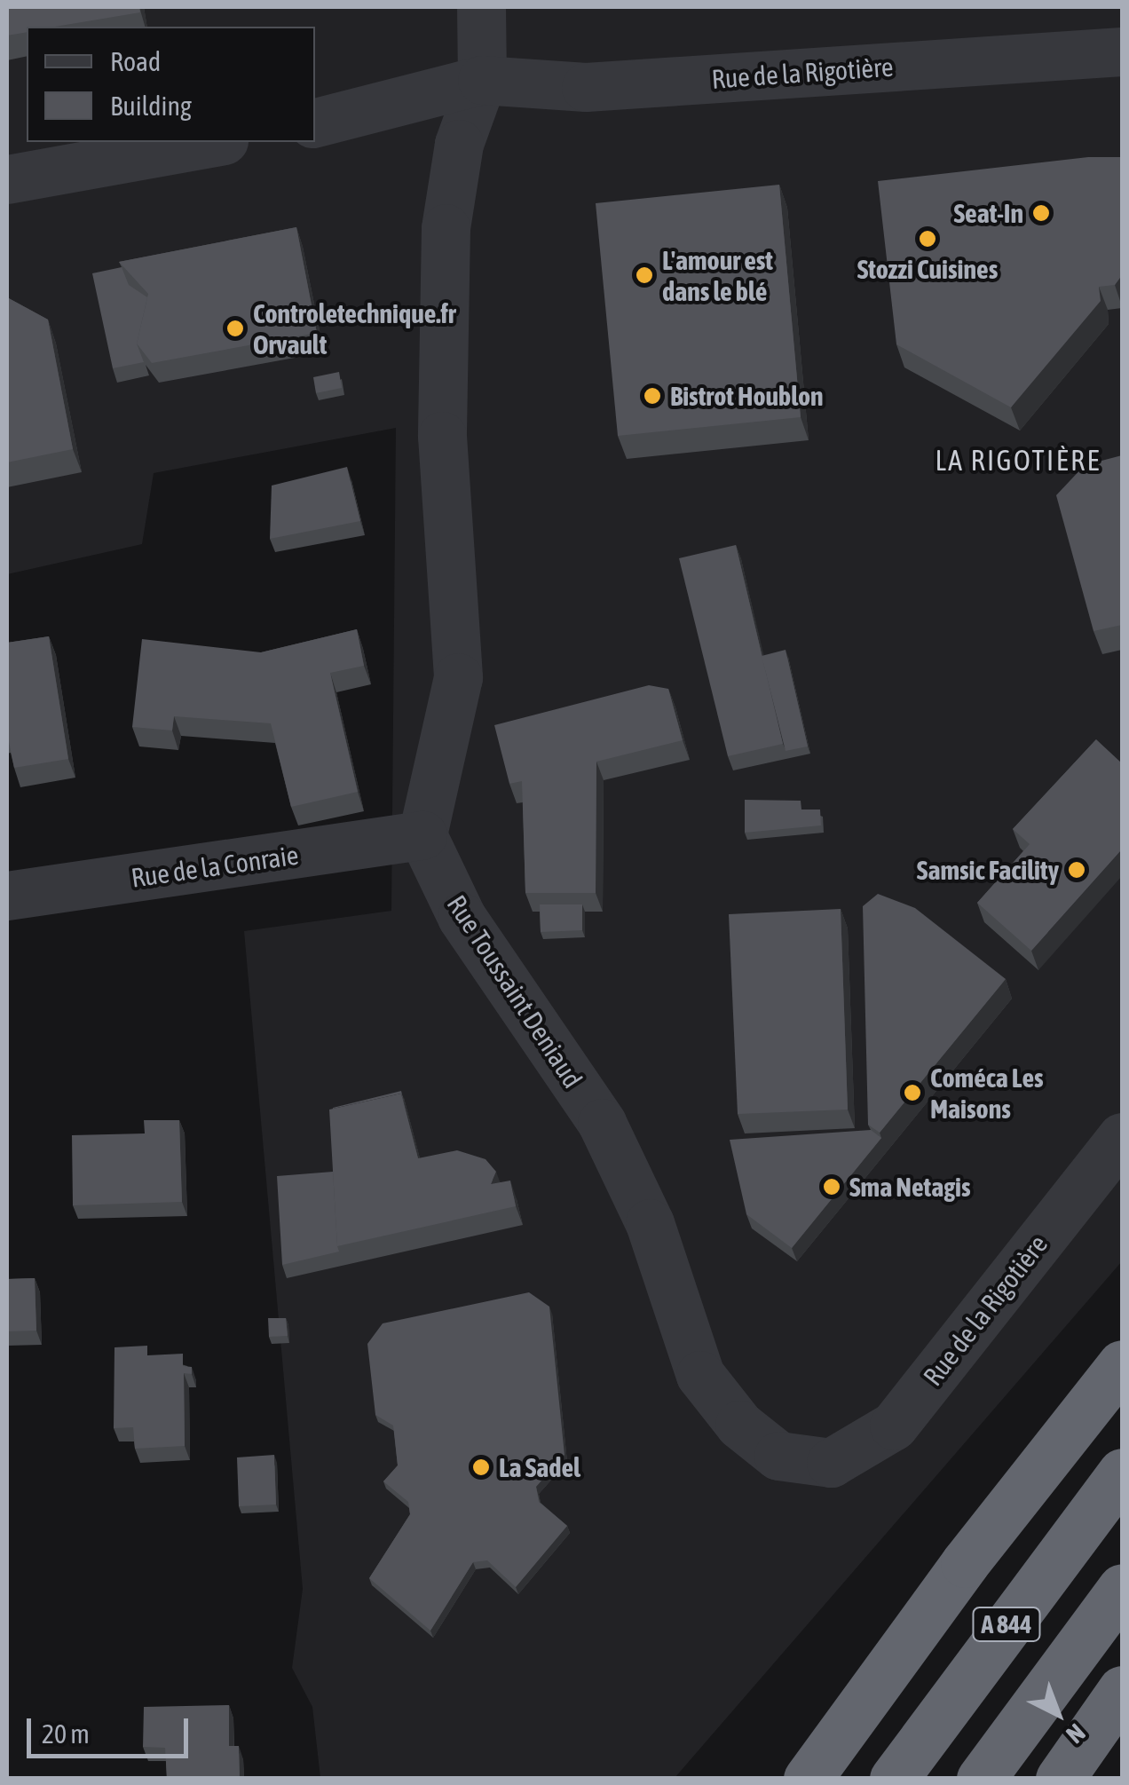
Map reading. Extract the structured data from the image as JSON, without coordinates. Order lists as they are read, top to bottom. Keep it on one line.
{"streets":{"highway":["A 844"],"street":["Rue de la Rigotière","Rue de la Conraie","Rue Toussaint Deniaud"]},"crossings":[["Rue de la Rigotière","Rue Toussaint Deniaud"],["Rue de la Conraie","Rue Toussaint Deniaud"]],"districts":["LA RIGOTIÈRE"],"places":["Seat-In","Stozzi Cuisines","L'amour est dans le blé","Controletechnique.fr Orvault","Bistrot Houblon","Samsic Facility","Coméca Les Maisons","Sma Netagis","La Sadel"],"legend":["Road","Building"],"scale_bar":"20 m","north":"bottom right"}
